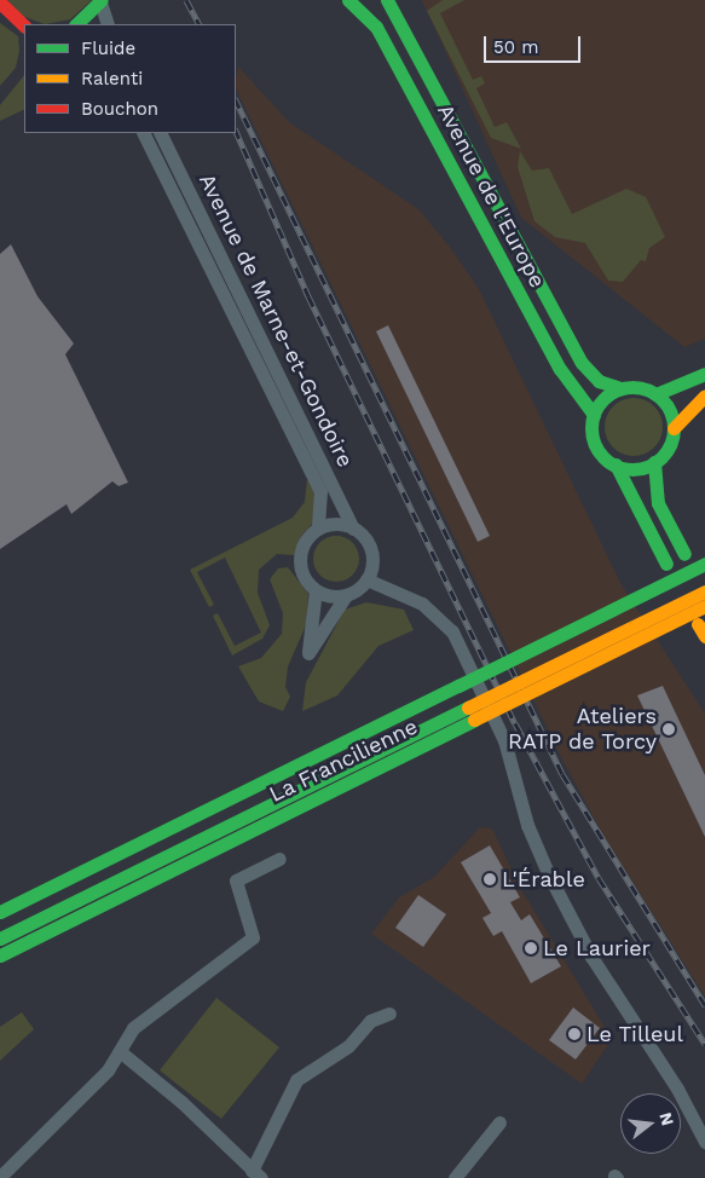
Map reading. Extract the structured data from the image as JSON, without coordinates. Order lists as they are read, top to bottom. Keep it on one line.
{"streets":{"main road":["Avenue de l'Europe","La Francilienne"],"street":["Avenue de Marne-et-Gondoire"]},"places":["Ateliers RATP de Torcy","L'Érable","Le Laurier","Le Tilleul"],"legend":["Fluide","Ralenti","Bouchon"],"scale_bar":"50 m","north":"right"}
